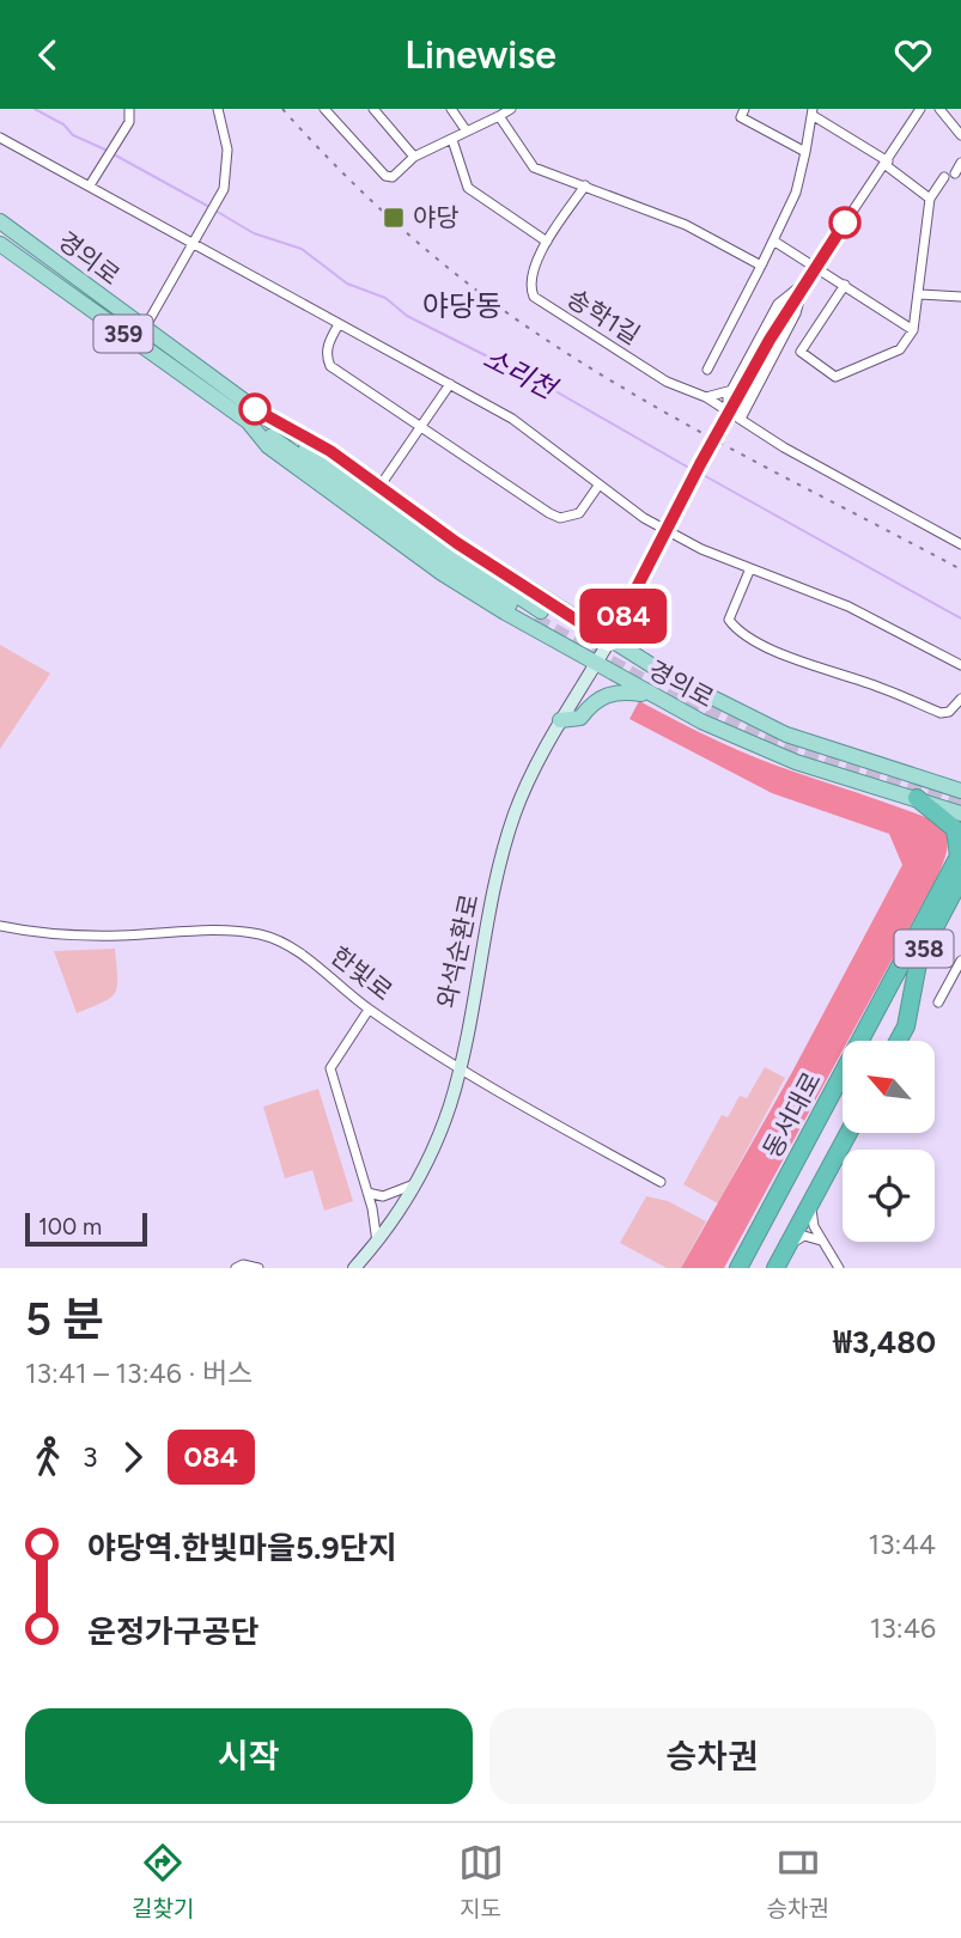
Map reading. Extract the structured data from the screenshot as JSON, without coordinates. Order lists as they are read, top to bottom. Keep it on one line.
{"streets":{"highway":["358","동서대로"],"main road":["경의로","359"],"street":["송학1길","와석순환로","한빛로"]},"crossings":[["경의로","와석순환로"],["와석순환로","한빛로"]],"districts":["야당동"],"water":["소리천"],"places":{"transit":["야당"]},"lines":["bus line 084"],"scale_bar":"100 m","north":"top left","page":{"header":"Linewise","on_map":"084","scale":"100 m","heading":["5 분","13:41 – 13:46 · 버스","₩3,480"],"legs":["3","084"],"list":[{"name":"야당역.한빛마을5.9단지","value":"13:44"},{"name":"운정가구공단","value":"13:46"}],"buttons":["시작","승차권"],"tabs":["길찾기","지도","승차권"]}}
